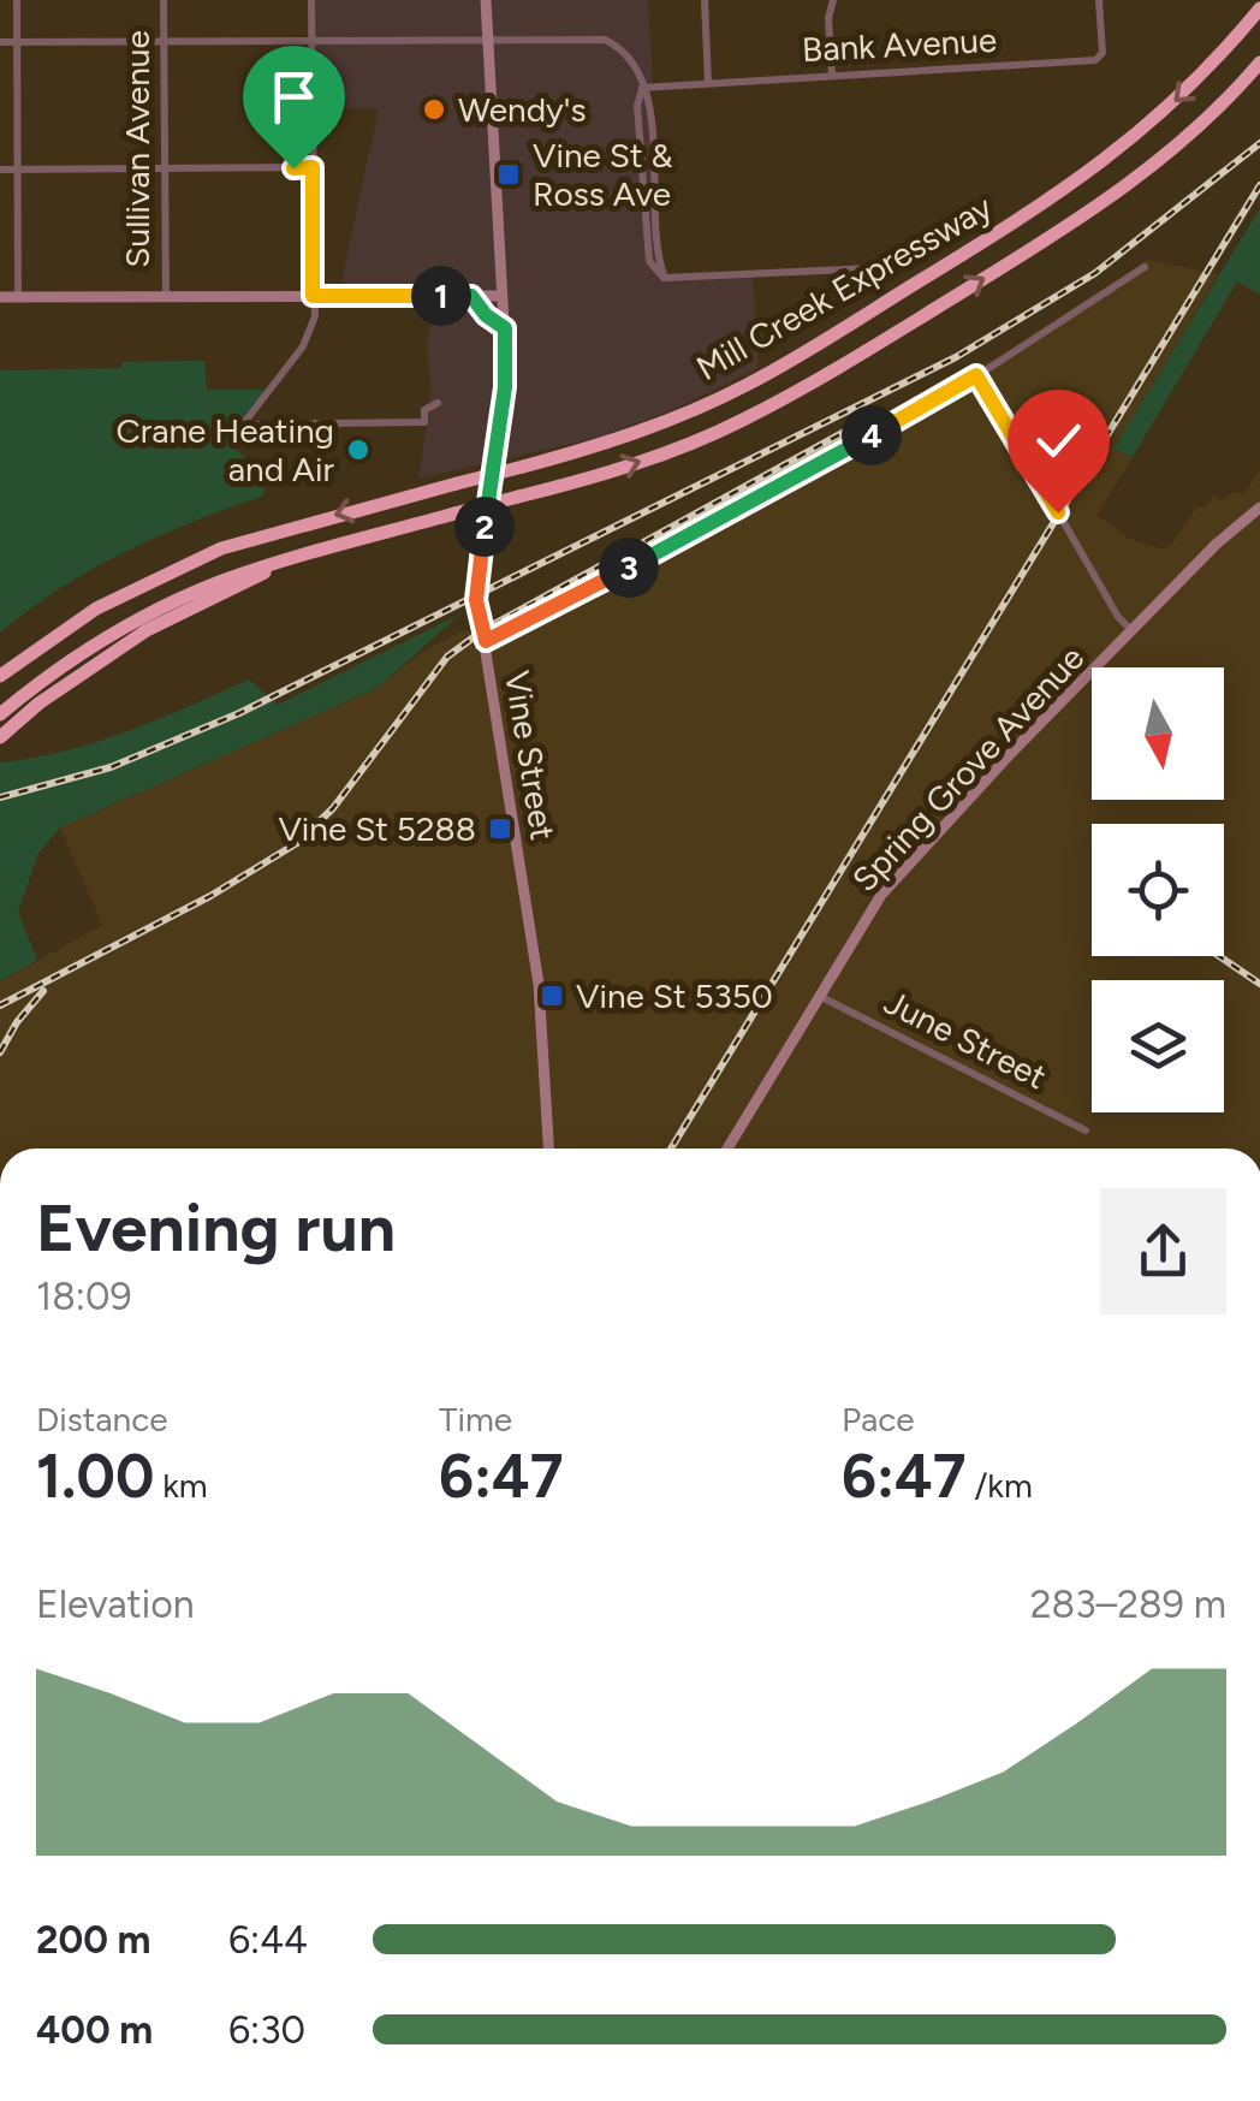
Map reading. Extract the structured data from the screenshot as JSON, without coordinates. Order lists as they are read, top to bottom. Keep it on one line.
{"streets":{"highway":["Mill Creek Expressway"],"main road":["Vine Street","Spring Grove Avenue"],"street":["Bank Avenue","Sullivan Avenue","June Street"]},"crossings":[["Spring Grove Avenue","June Street"]],"places":{"other":["Wendy's","Crane Heating and Air"],"transit":["Vine St & Ross Ave","Vine St 5288","Vine St 5350"]},"north":"bottom","page":{"pins":["1","4","2","3"],"heading":["Evening run","18:09"],"stats":[["Distance","1.00 km"],["Time","6:47"],["Pace","6:47 /km"]],"chart":["Elevation","283–289 m"],"list":[{"name":"200 m","note":"6:44"},{"name":"400 m","note":"6:30"}]}}
